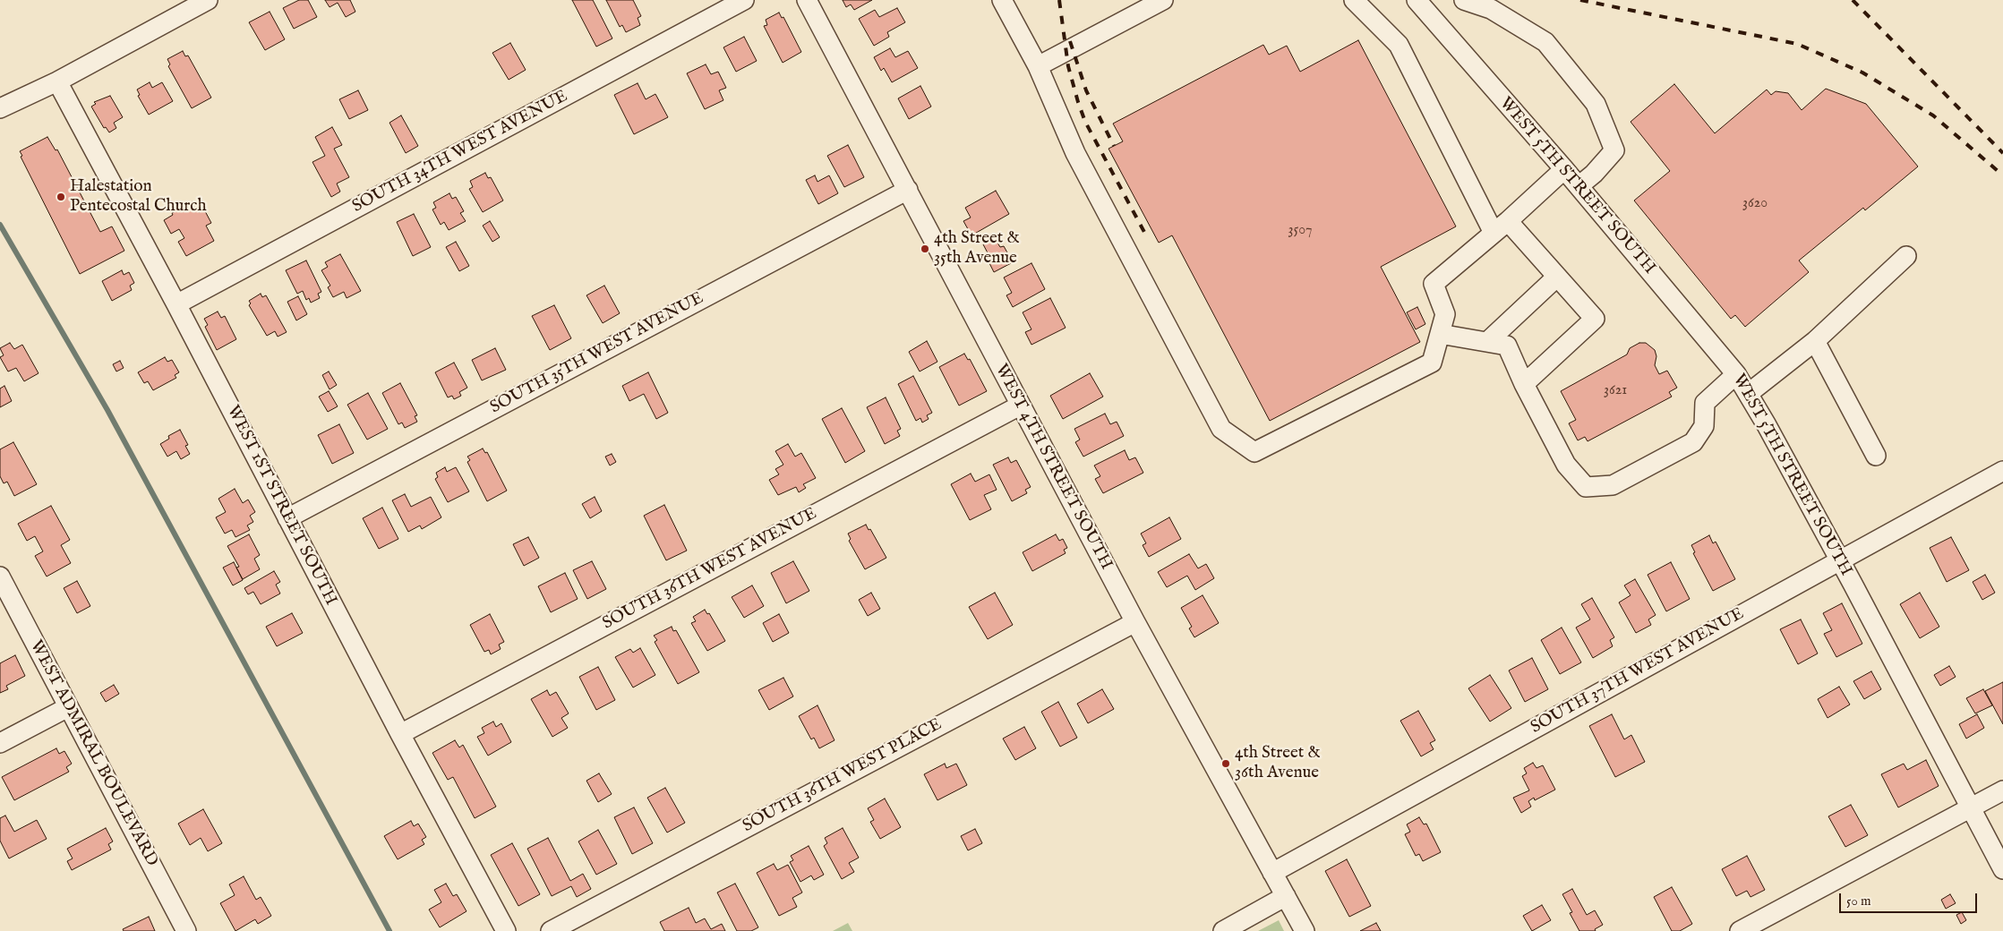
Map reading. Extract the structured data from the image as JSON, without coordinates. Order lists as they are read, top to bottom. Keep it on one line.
{"streets":{"street":["SOUTH 34TH WEST AVENUE","WEST 5TH STREET SOUTH","SOUTH 35TH WEST AVENUE","WEST 4TH STREET SOUTH","WEST 1ST STREET SOUTH","SOUTH 36TH WEST AVENUE","SOUTH 37TH WEST AVENUE","WEST ADMIRAL BOULEVARD","SOUTH 36TH WEST PLACE"]},"crossings":[["SOUTH 34TH WEST AVENUE","WEST 1ST STREET SOUTH"],["WEST 5TH STREET SOUTH","SOUTH 37TH WEST AVENUE"],["SOUTH 35TH WEST AVENUE","WEST 4TH STREET SOUTH"],["SOUTH 35TH WEST AVENUE","WEST 1ST STREET SOUTH"],["WEST 4TH STREET SOUTH","SOUTH 36TH WEST AVENUE"],["WEST 4TH STREET SOUTH","SOUTH 37TH WEST AVENUE"],["WEST 4TH STREET SOUTH","SOUTH 36TH WEST PLACE"],["WEST 1ST STREET SOUTH","SOUTH 36TH WEST AVENUE"]],"places":["Halestation Pentecostal Church","4th Street & 35th Avenue","4th Street & 36th Avenue"],"house_numbers":["3620","3507","3621"],"scale_bar":"50 m"}
